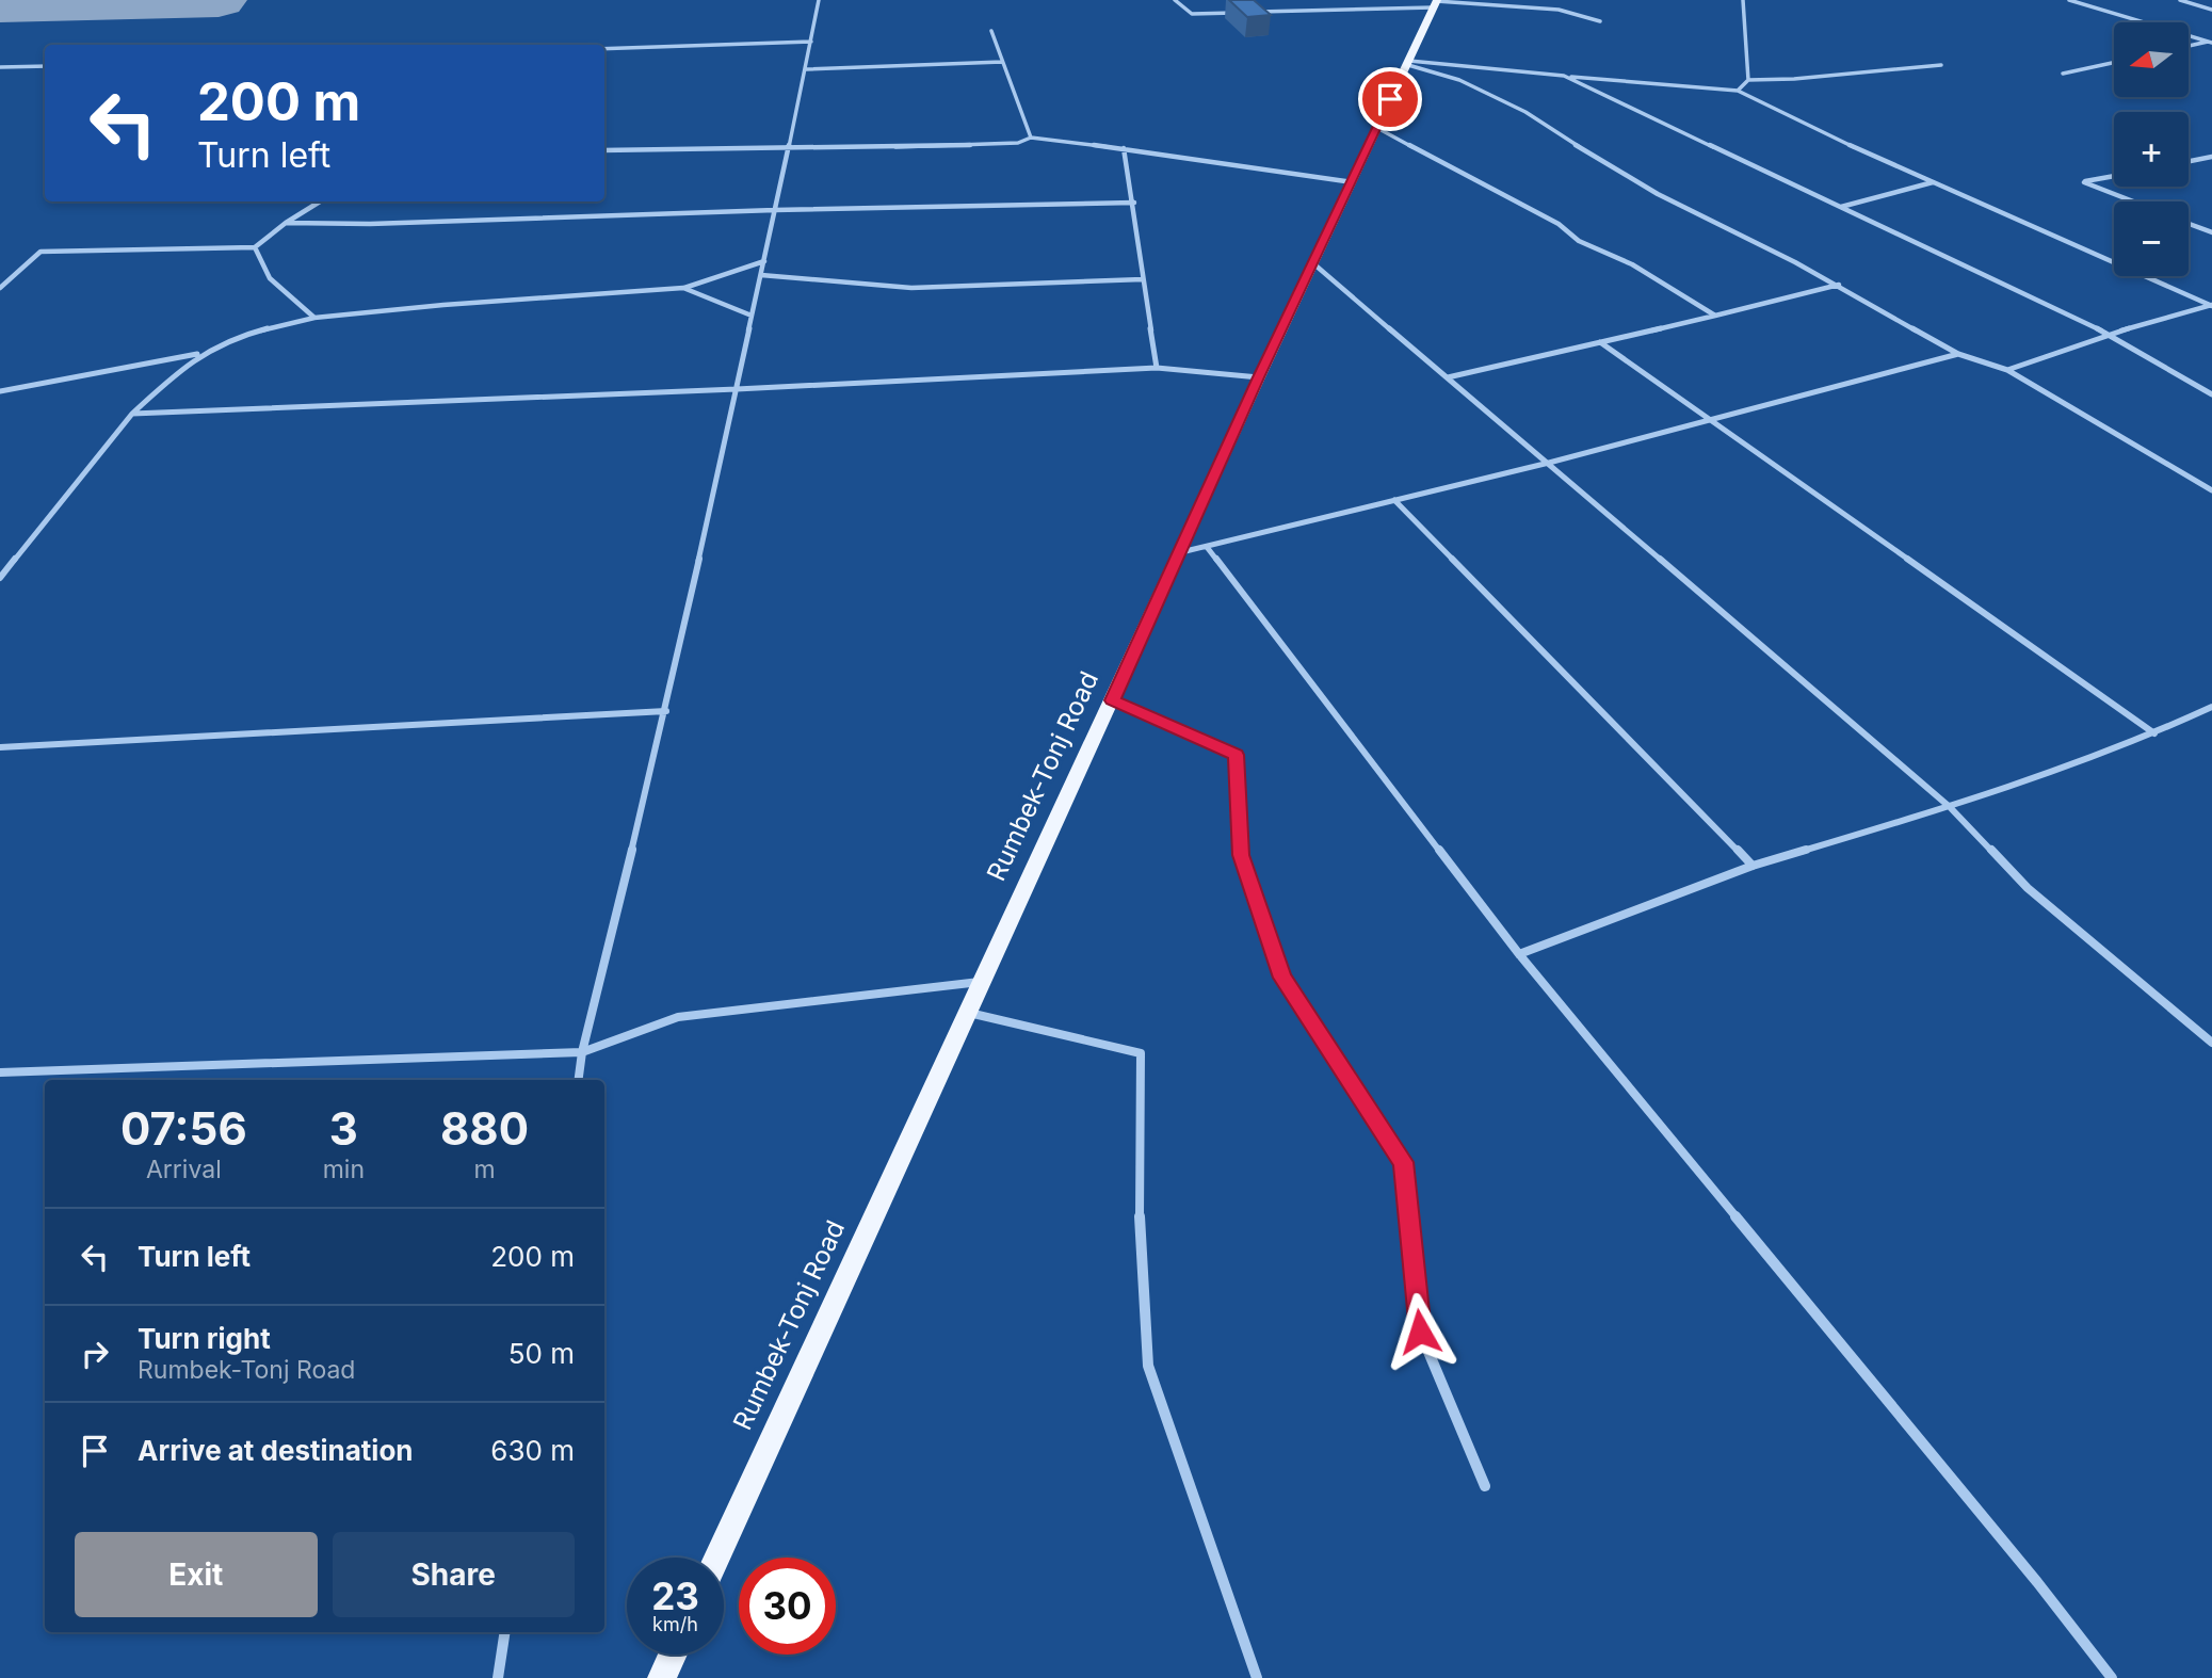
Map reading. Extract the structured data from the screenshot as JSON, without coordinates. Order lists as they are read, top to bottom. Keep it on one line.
{"streets":{"main road":["Rumbek-Tonj Road"]},"north":"left","page":{"map_buttons":["+","−"],"turn":["200 m","Turn left"],"eta":["07:56","Arrival","3","min","880","m"],"list":[{"name":"Turn left","value":"200 m"},{"name":"Turn right","note":"Rumbek-Tonj Road","value":"50 m"},{"name":"Arrive at destination","value":"630 m"}],"buttons":["Exit","Share"],"speed":"23 km/h","limit":"30"}}
